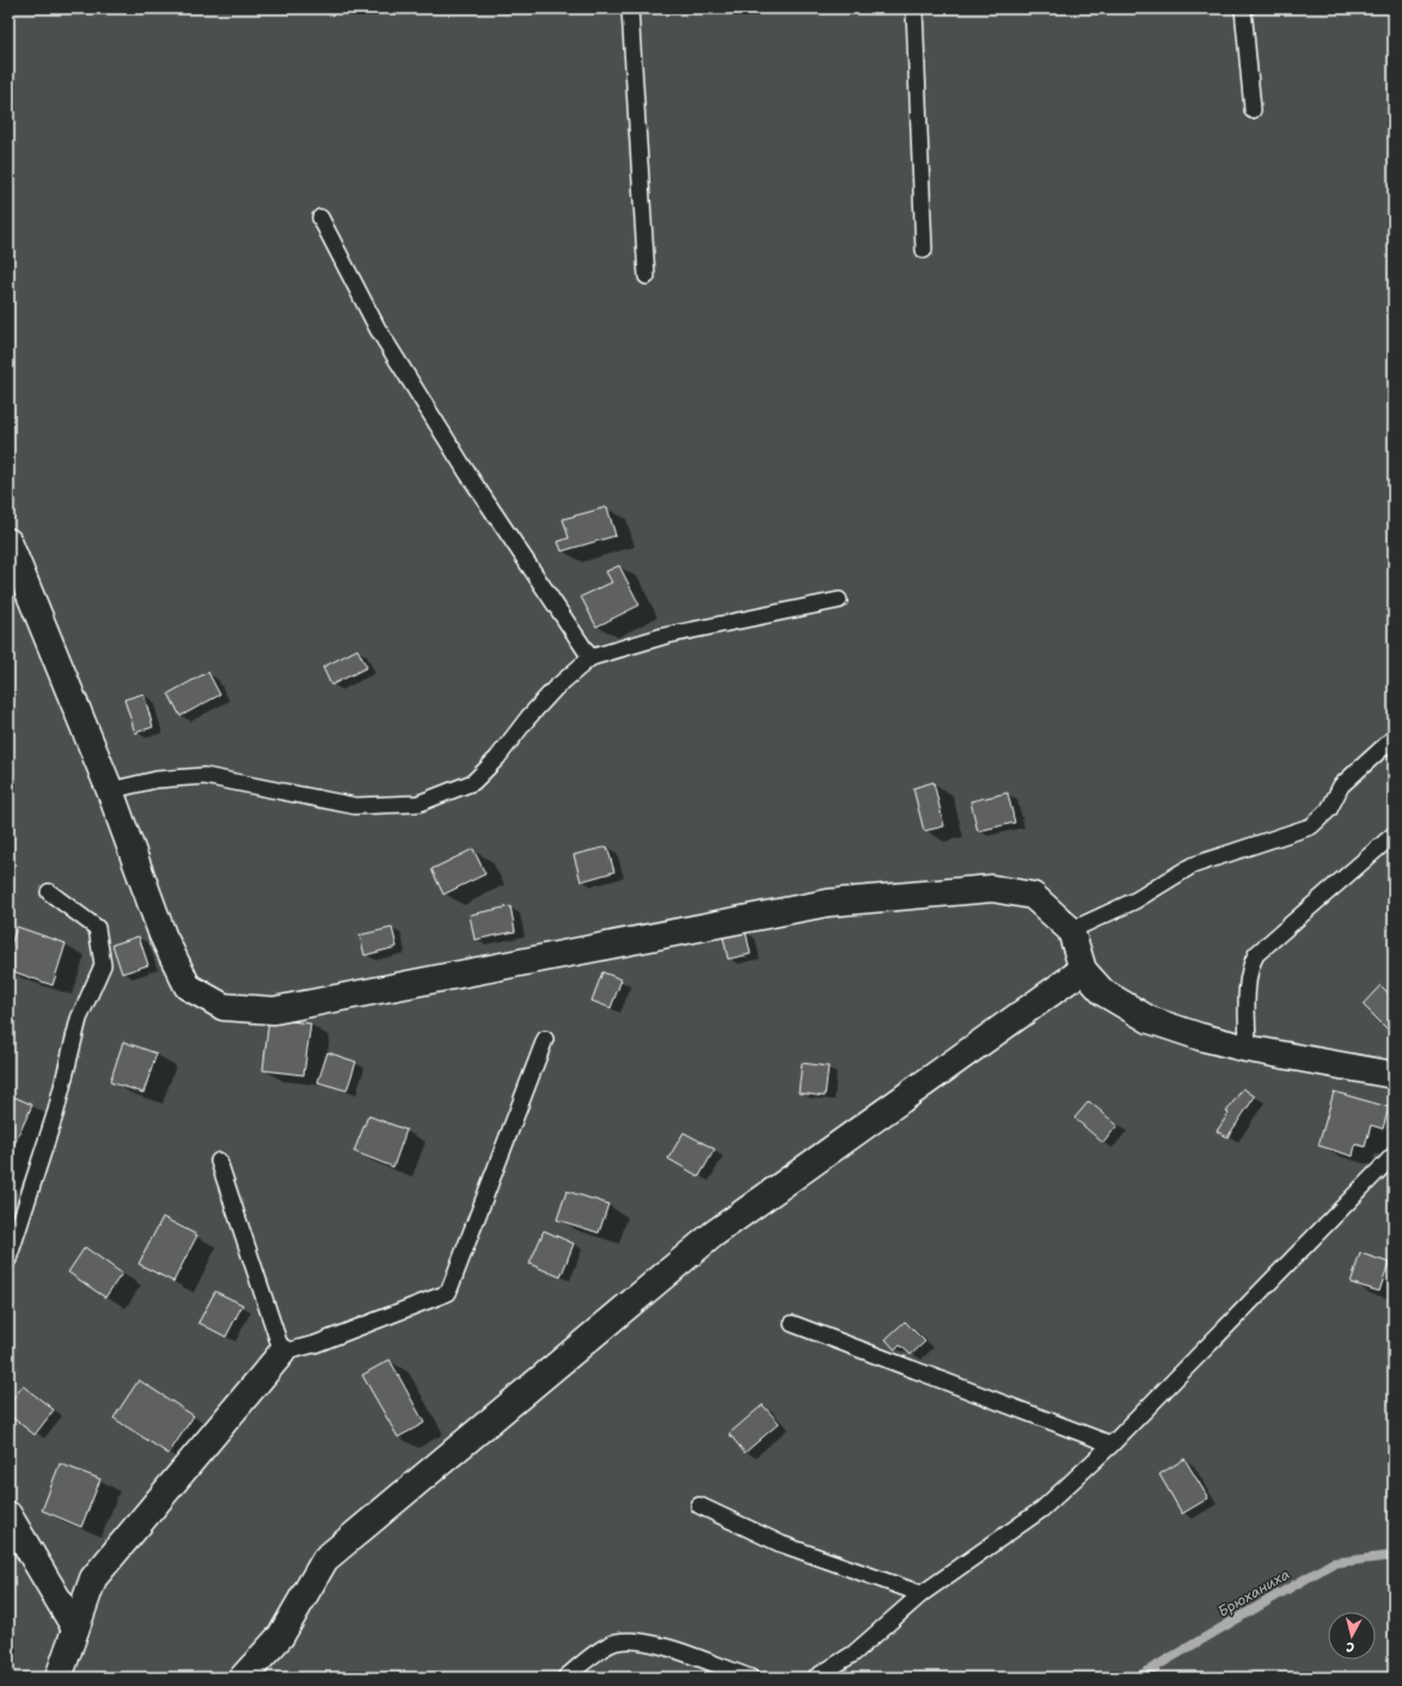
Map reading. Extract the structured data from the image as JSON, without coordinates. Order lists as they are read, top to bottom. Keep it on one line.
{"water":["Брюханиха"],"north":"bottom"}
